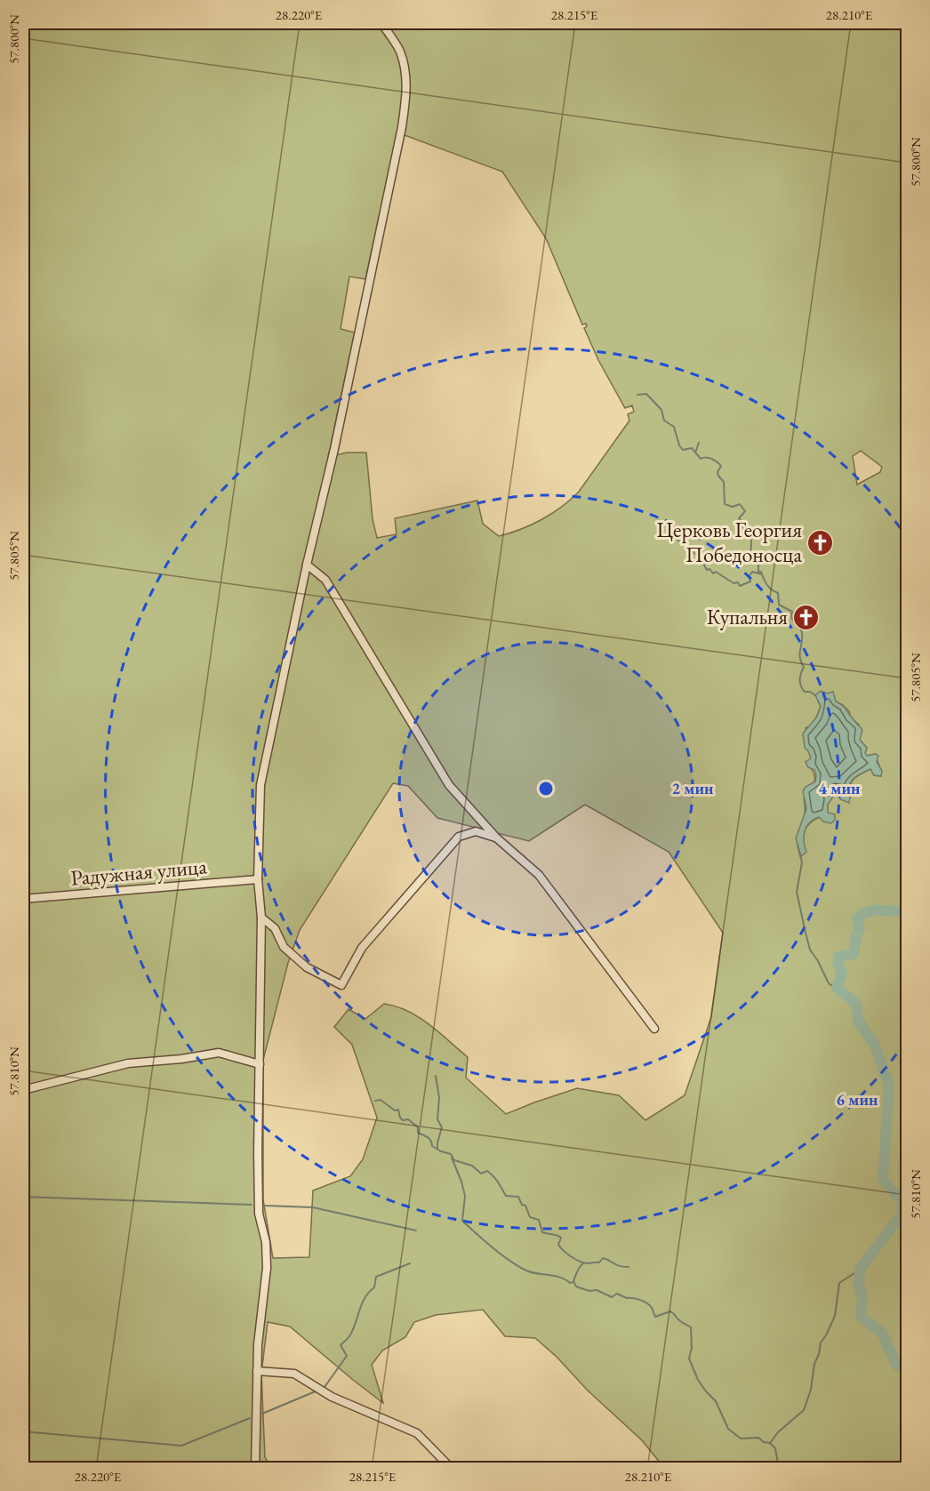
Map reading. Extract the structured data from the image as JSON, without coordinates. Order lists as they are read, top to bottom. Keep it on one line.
{"streets":{"street":["Радужная улица"]},"places":{"church":["Церковь Георгия Победоносца","Купальня"]},"coordinates":["28.220°E","28.215°E","28.210°E","57.800°N","57.805°N","57.810°N"],"rings":["2 мин","4 мин","6 мин"]}
